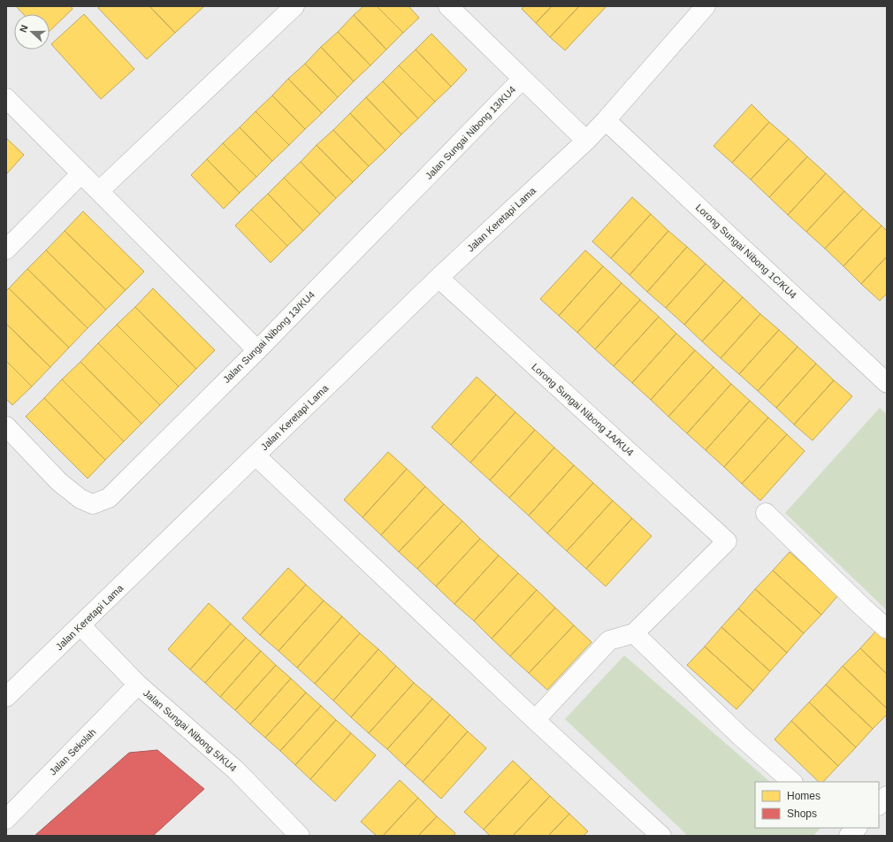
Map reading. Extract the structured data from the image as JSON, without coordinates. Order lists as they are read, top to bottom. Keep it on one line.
{"streets":{"street":["Jalan Sungai Nibong 13/KU4","Jalan Keretapi Lama","Lorong Sungai Nibong 1C/KU4","Lorong Sungai Nibong 1A/KU4","Jalan Sungai Nibong 5/KU4","Jalan Sekolah"]},"crossings":[["Jalan Keretapi Lama","Lorong Sungai Nibong 1C/KU4"],["Jalan Keretapi Lama","Lorong Sungai Nibong 1A/KU4"],["Jalan Keretapi Lama","Jalan Sungai Nibong 5/KU4"],["Jalan Sungai Nibong 5/KU4","Jalan Sekolah"]],"legend":["Homes","Shops"],"north":"left"}
